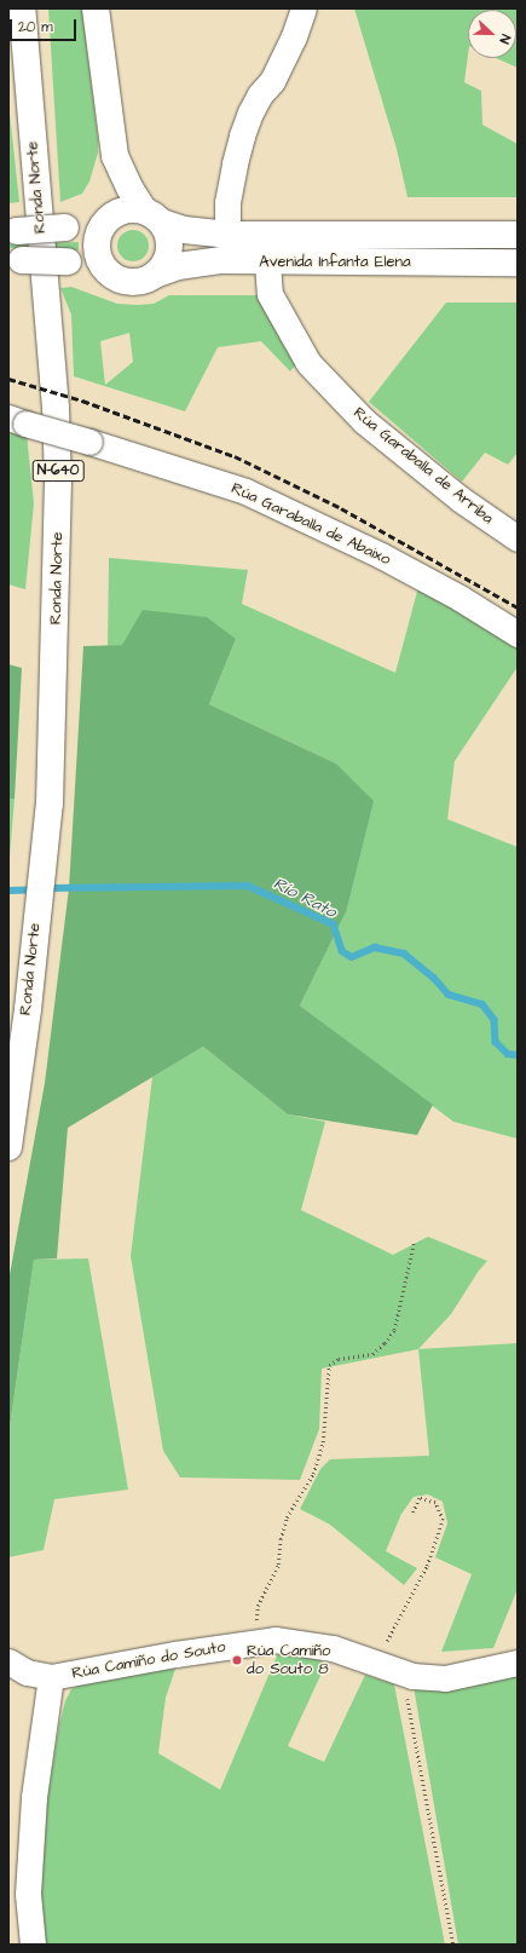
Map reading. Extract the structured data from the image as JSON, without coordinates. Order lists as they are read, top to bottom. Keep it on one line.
{"streets":{"main road":["Ronda Norte","Avenida Infanta Elena","N-640"],"street":["Rúa Garaballa de Arriba","Rúa Garaballa de Abaixo","Rúa Camiño do Souto"]},"crossings":[["Avenida Infanta Elena","Rúa Garaballa de Arriba"]],"water":["Río Rato"],"places":["Rúa Camiño do Souto 8"],"scale_bar":"20 m","north":"right"}
